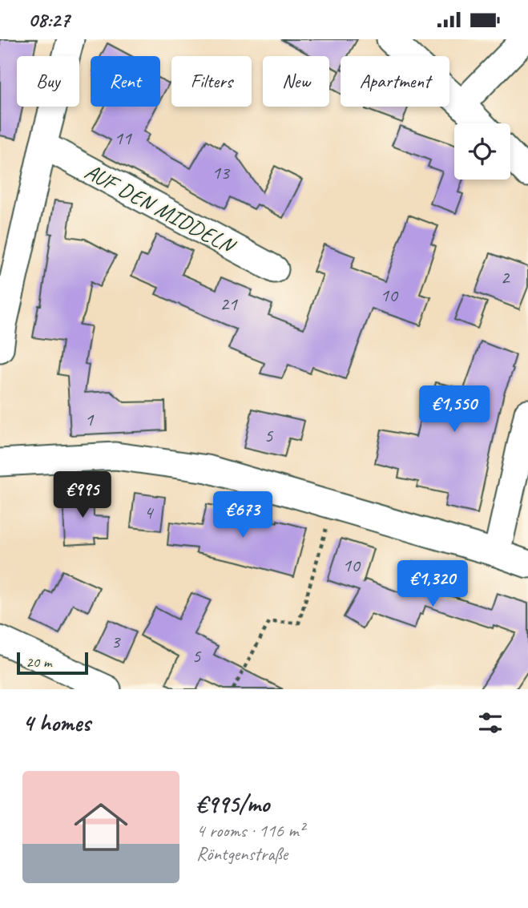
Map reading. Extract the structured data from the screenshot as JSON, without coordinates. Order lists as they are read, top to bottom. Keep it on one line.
{"streets":{"street":["AUF DEN MIDDELN"]},"house_numbers":["11","13","2","10","21","1","5","4","10","3","5"],"scale_bar":"20 m","page":{"status":"08:27","chip":["Buy","Rent","Filters","New","Apartment"],"price":["€1,550","€995","€673","€1,320"],"scale":"20 m","heading":"4 homes","list":[{"name":"€995/mo","note":"4 rooms · 116 m² · Röntgenstraße"}]}}
